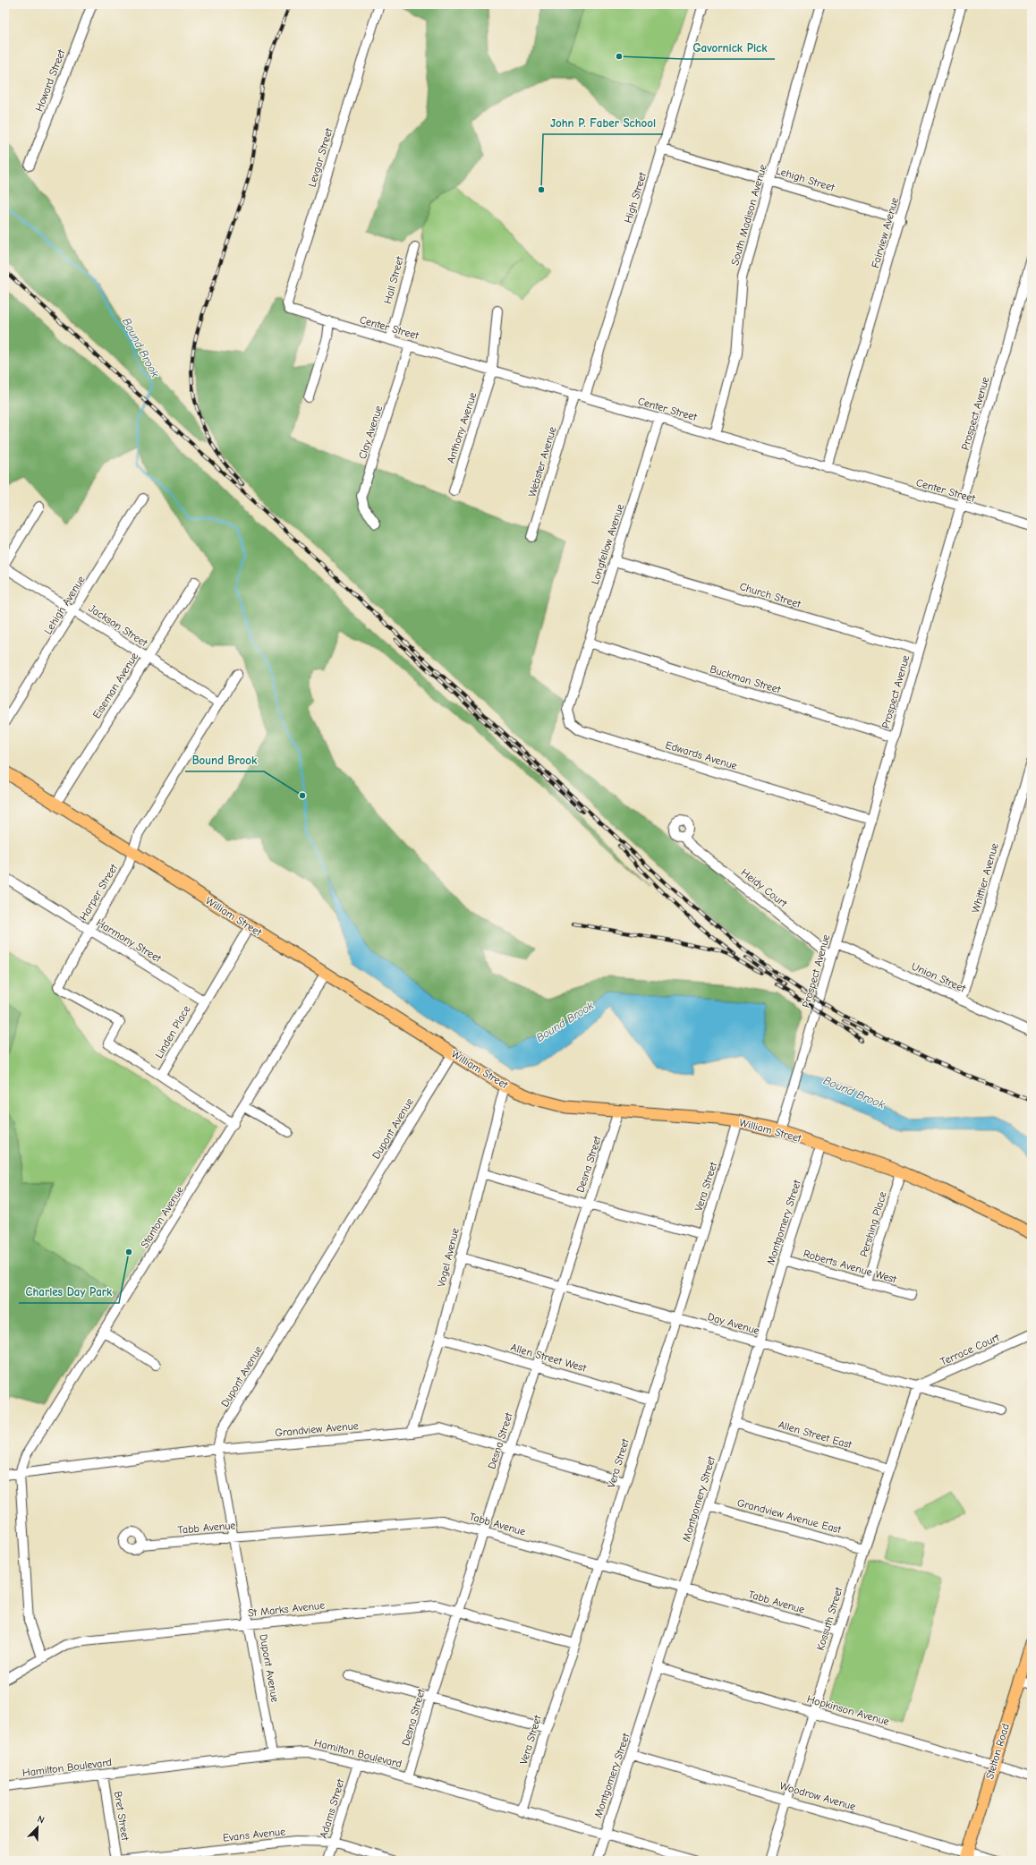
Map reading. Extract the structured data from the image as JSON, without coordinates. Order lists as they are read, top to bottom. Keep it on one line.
{"streets":{"main road":["William Street","Stelton Road"],"street":["Howard Street","Levgar Street","Lehigh Street","High Street","South Madison Avenue","Fairview Avenue","Hall Street","Center Street","Prospect Avenue","Anthony Avenue","Clay Avenue","Webster Avenue","Longfellow Avenue","Church Street","Lehigh Avenue","Jackson Street","Buckman Street","Eiseman Avenue","Edwards Avenue","Whittier Avenue","Heidy Court","Harper Street","Harmony Street","Union Street","Linden Place","Dupont Avenue","Desna Street","Vera Street","Stanton Avenue","Montgomery Street","Pershing Place","Vogel Avenue","Roberts Avenue West","Day Avenue","Terrace Court","Allen Street West","Grandview Avenue","Allen Street East","Grandview Avenue East","Tabb Avenue","St Marks Avenue","Kossuth Street","Hopkinson Avenue","Hamilton Boulevard","Woodrow Avenue","Adams Street","Bret Street","Evans Avenue"]},"crossings":[["Levgar Street","Center Street"],["Lehigh Street","High Street"],["Lehigh Street","South Madison Avenue"],["Lehigh Street","Fairview Avenue"],["High Street","Center Street"],["South Madison Avenue","Center Street"],["Fairview Avenue","Center Street"],["Hall Street","Center Street"],["Center Street","Prospect Avenue"],["Center Street","Anthony Avenue"],["Center Street","Clay Avenue"],["Center Street","Webster Avenue"],["Center Street","Longfellow Avenue"],["Prospect Avenue","Church Street"],["Prospect Avenue","Buckman Street"],["Prospect Avenue","Edwards Avenue"],["Prospect Avenue","Heidy Court"],["Prospect Avenue","William Street"],["Prospect Avenue","Union Street"],["Longfellow Avenue","Church Street"],["Longfellow Avenue","Buckman Street"],["Longfellow Avenue","Edwards Avenue"],["Lehigh Avenue","Jackson Street"],["Jackson Street","Eiseman Avenue"],["Jackson Street","Harper Street"],["Eiseman Avenue","William Street"],["Whittier Avenue","Union Street"],["Harper Street","William Street"],["Harper Street","Harmony Street"],["Harper Street","Linden Place"],["William Street","Linden Place"],["William Street","Dupont Avenue"],["William Street","Desna Street"],["William Street","Vera Street"],["William Street","Stanton Avenue"],["William Street","Montgomery Street"],["William Street","Pershing Place"],["William Street","Vogel Avenue"],["Harmony Street","Linden Place"],["Linden Place","Stanton Avenue"],["Dupont Avenue","Grandview Avenue"],["Dupont Avenue","Tabb Avenue"],["Dupont Avenue","St Marks Avenue"],["Dupont Avenue","Hamilton Boulevard"],["Desna Street","Day Avenue"],["Desna Street","Allen Street West"],["Desna Street","Grandview Avenue"],["Desna Street","Tabb Avenue"],["Desna Street","St Marks Avenue"],["Desna Street","Hamilton Boulevard"],["Vera Street","Day Avenue"],["Vera Street","Allen Street West"],["Vera Street","Grandview Avenue"],["Vera Street","Tabb Avenue"],["Vera Street","St Marks Avenue"],["Vera Street","Hamilton Boulevard"],["Stanton Avenue","Grandview Avenue"],["Montgomery Street","Roberts Avenue West"],["Montgomery Street","Day Avenue"],["Montgomery Street","Allen Street East"],["Montgomery Street","Grandview Avenue East"],["Montgomery Street","Tabb Avenue"],["Montgomery Street","Hopkinson Avenue"],["Montgomery Street","Hamilton Boulevard"],["Montgomery Street","Woodrow Avenue"],["Pershing Place","Roberts Avenue West"],["Vogel Avenue","Day Avenue"],["Vogel Avenue","Allen Street West"],["Vogel Avenue","Grandview Avenue"],["Day Avenue","Terrace Court"],["Day Avenue","Kossuth Street"],["Terrace Court","Kossuth Street"],["Allen Street East","Kossuth Street"],["Grandview Avenue East","Kossuth Street"],["Tabb Avenue","Kossuth Street"],["Kossuth Street","Hopkinson Avenue"],["Kossuth Street","Woodrow Avenue"],["Hopkinson Avenue","Stelton Road"],["Stelton Road","Woodrow Avenue"],["Hamilton Boulevard","Adams Street"],["Hamilton Boulevard","Bret Street"],["Adams Street","Evans Avenue"],["Bret Street","Evans Avenue"]],"water":["Bound Brook"],"places":["Gavornick Pick","John P. Faber School","Bound Brook","Charles Day Park"],"north":"top right"}
